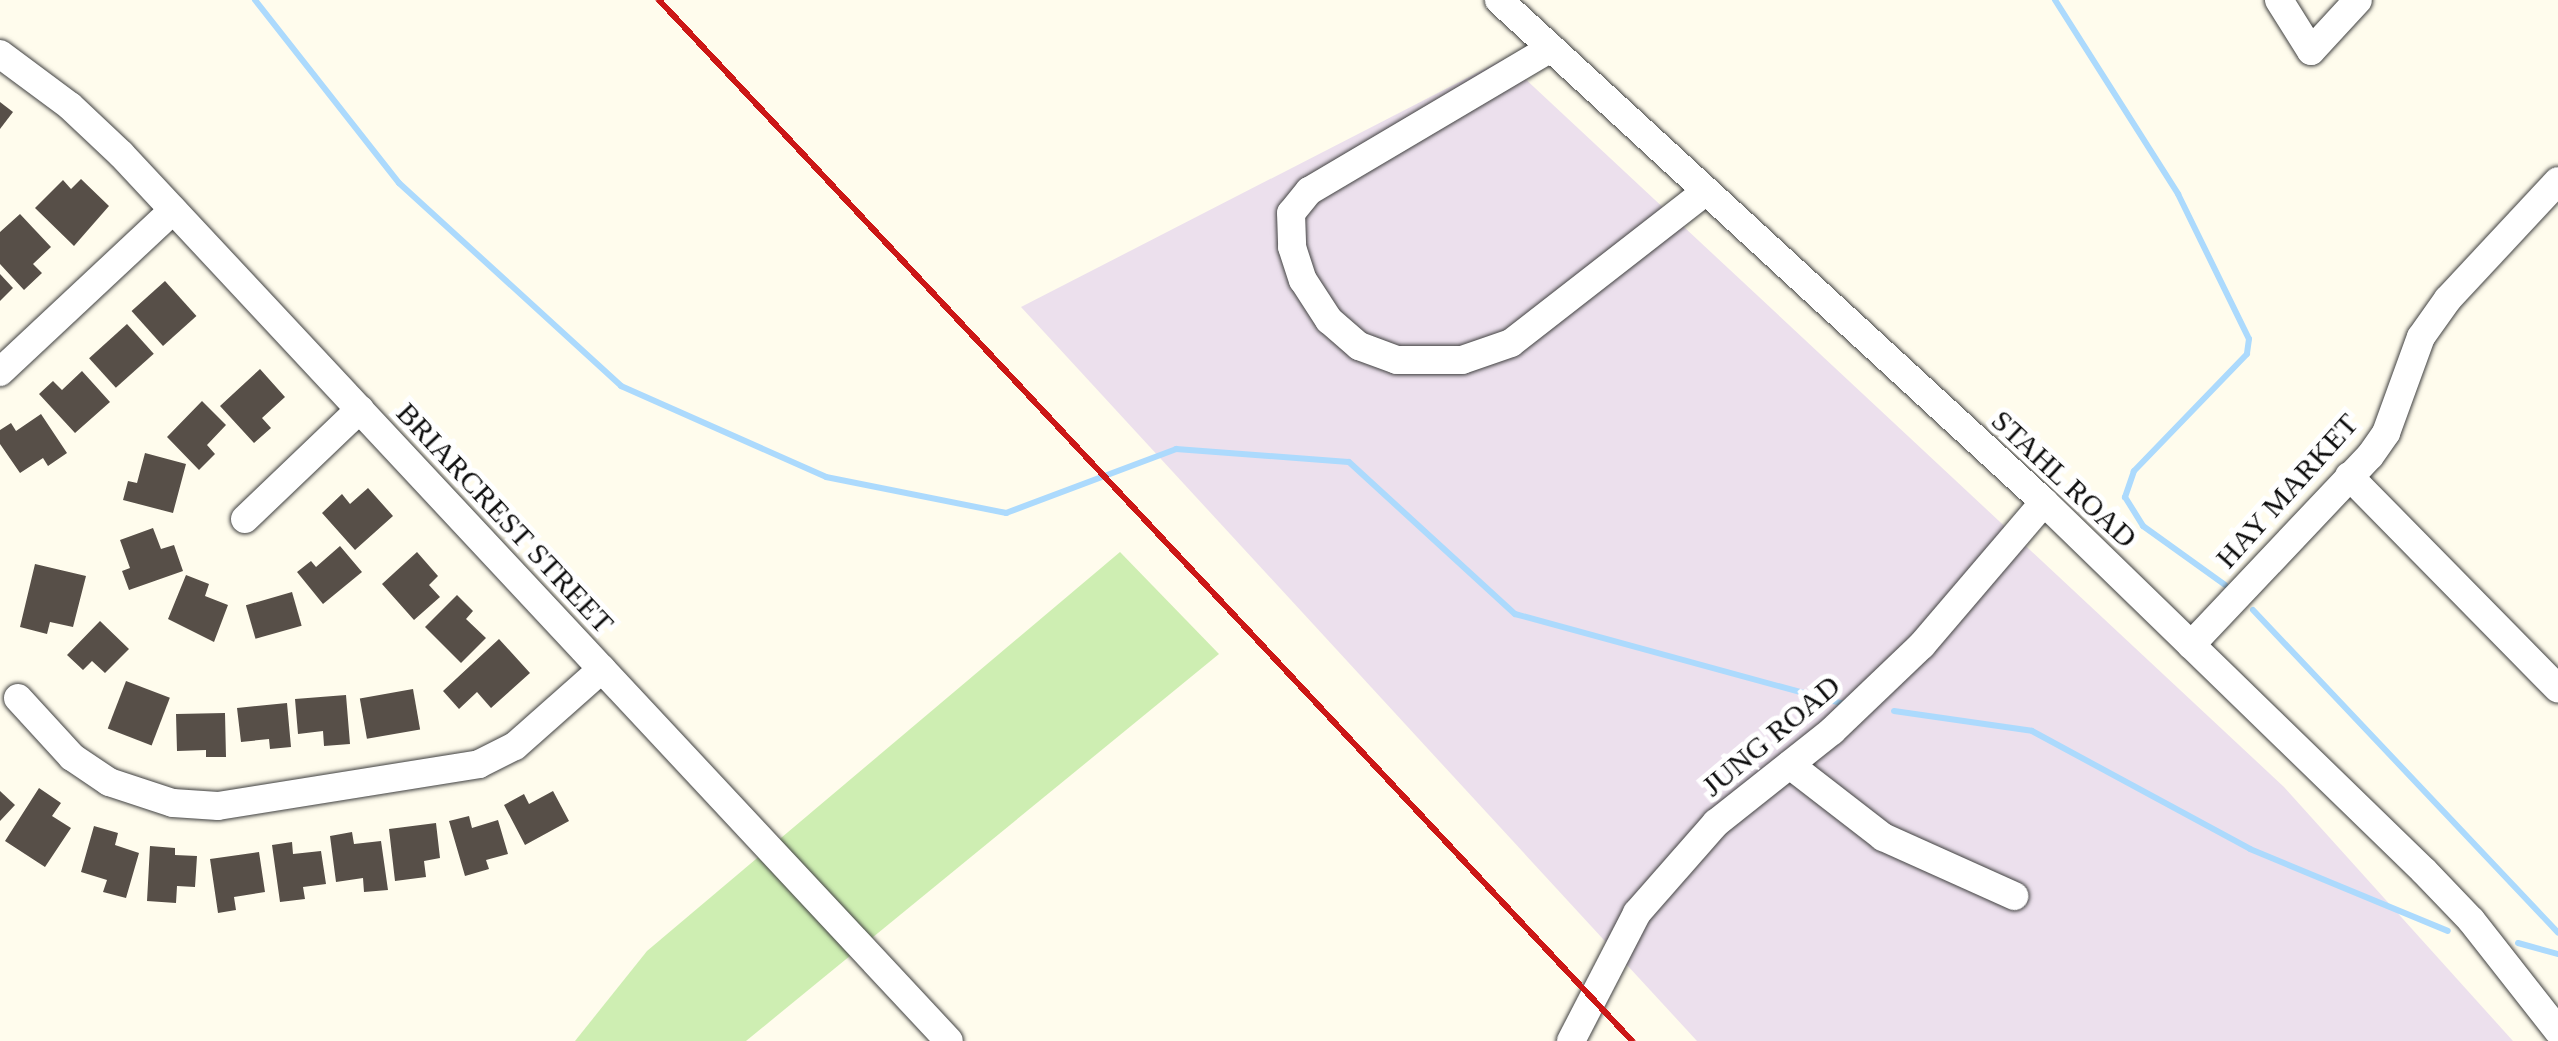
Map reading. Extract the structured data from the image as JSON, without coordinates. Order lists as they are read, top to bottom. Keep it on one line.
{"streets":{"street":["STAHL ROAD","HAY MARKET","BRIARCREST STREET","JUNG ROAD"]},"crossings":[["STAHL ROAD","HAY MARKET"],["STAHL ROAD","JUNG ROAD"]]}
